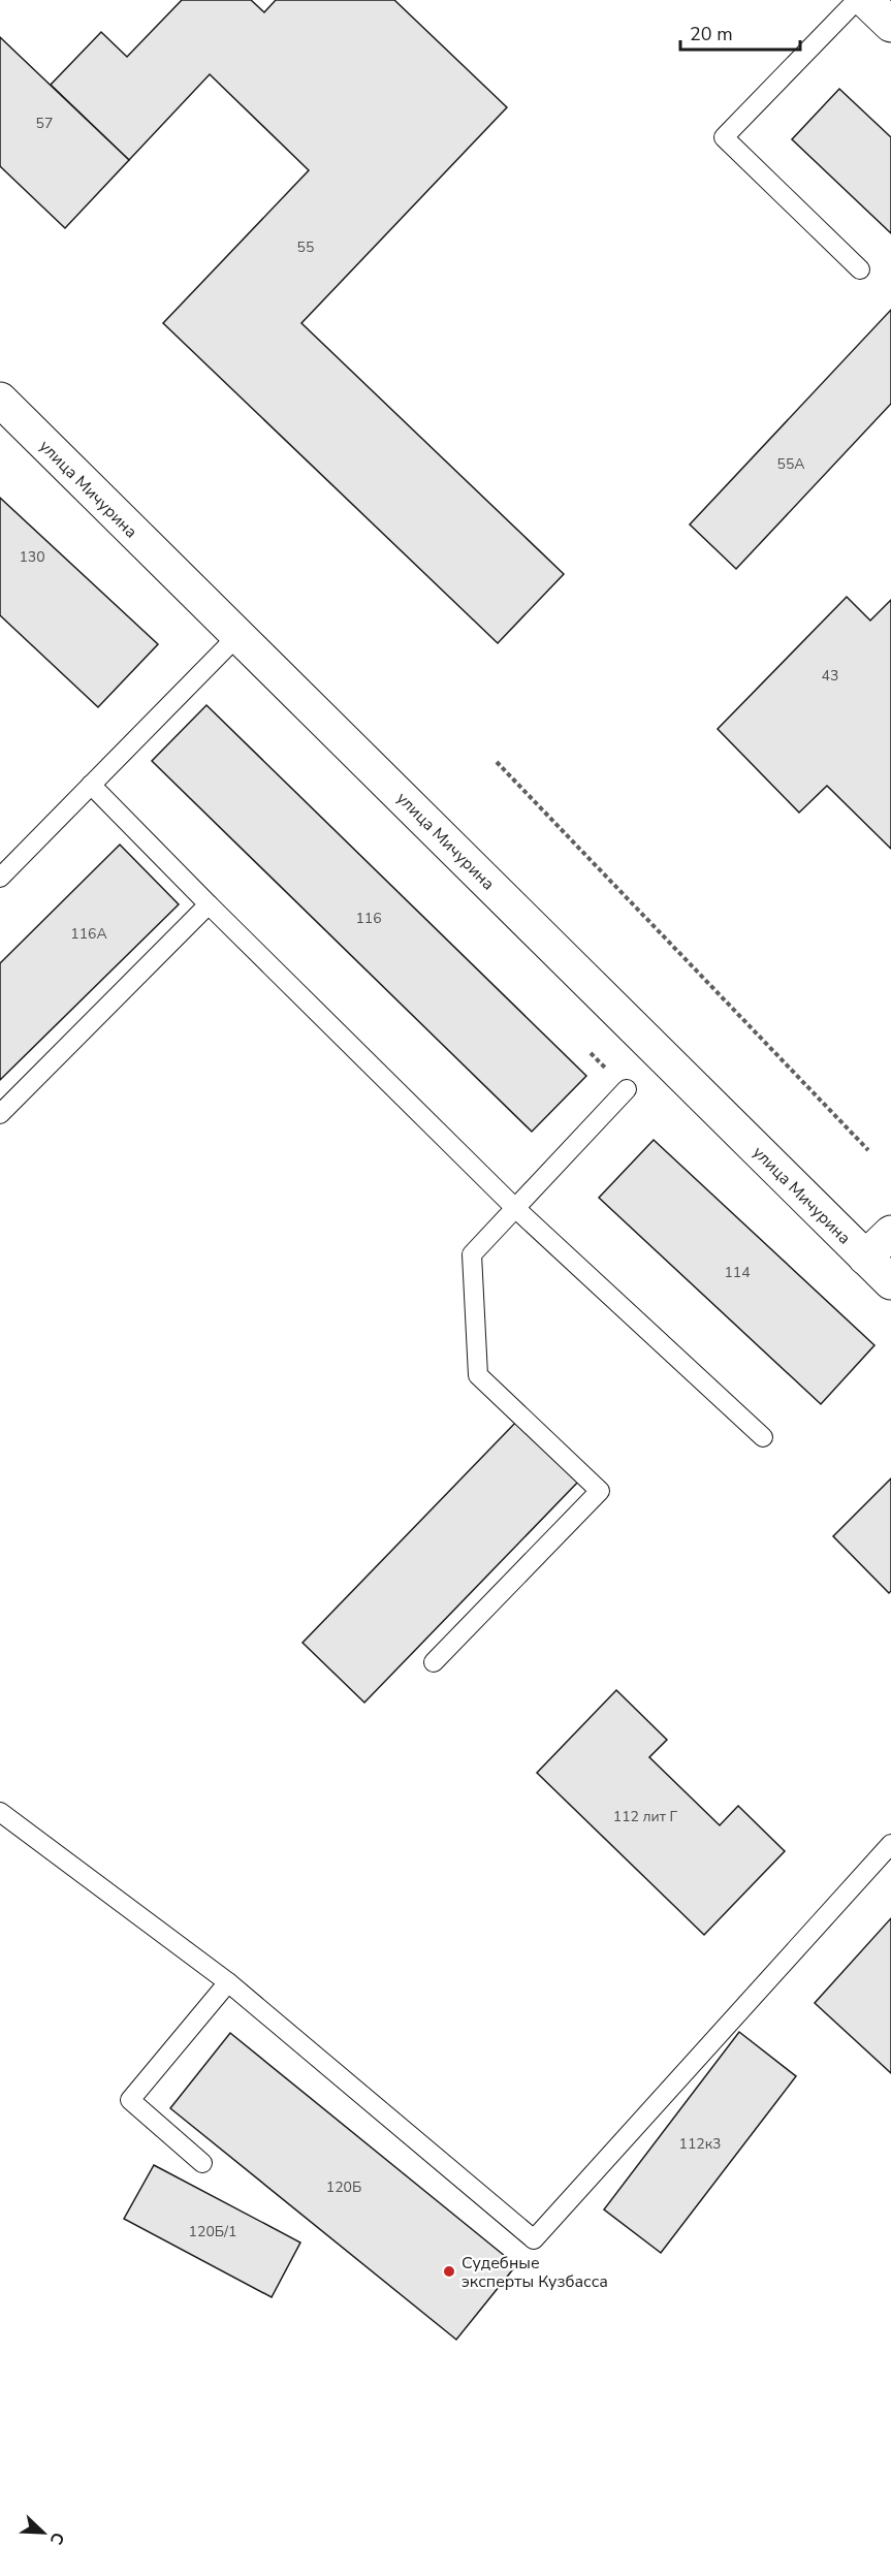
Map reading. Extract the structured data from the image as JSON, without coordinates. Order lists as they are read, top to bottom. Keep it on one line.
{"streets":{"street":["улица Мичурина"]},"places":["Судебные эксперты Кузбасса"],"house_numbers":["57","55","55А","130","43","116","116А","114","112 лит Г","112к3","120Б","120Б/1"],"scale_bar":"20 m","north":"bottom right"}
